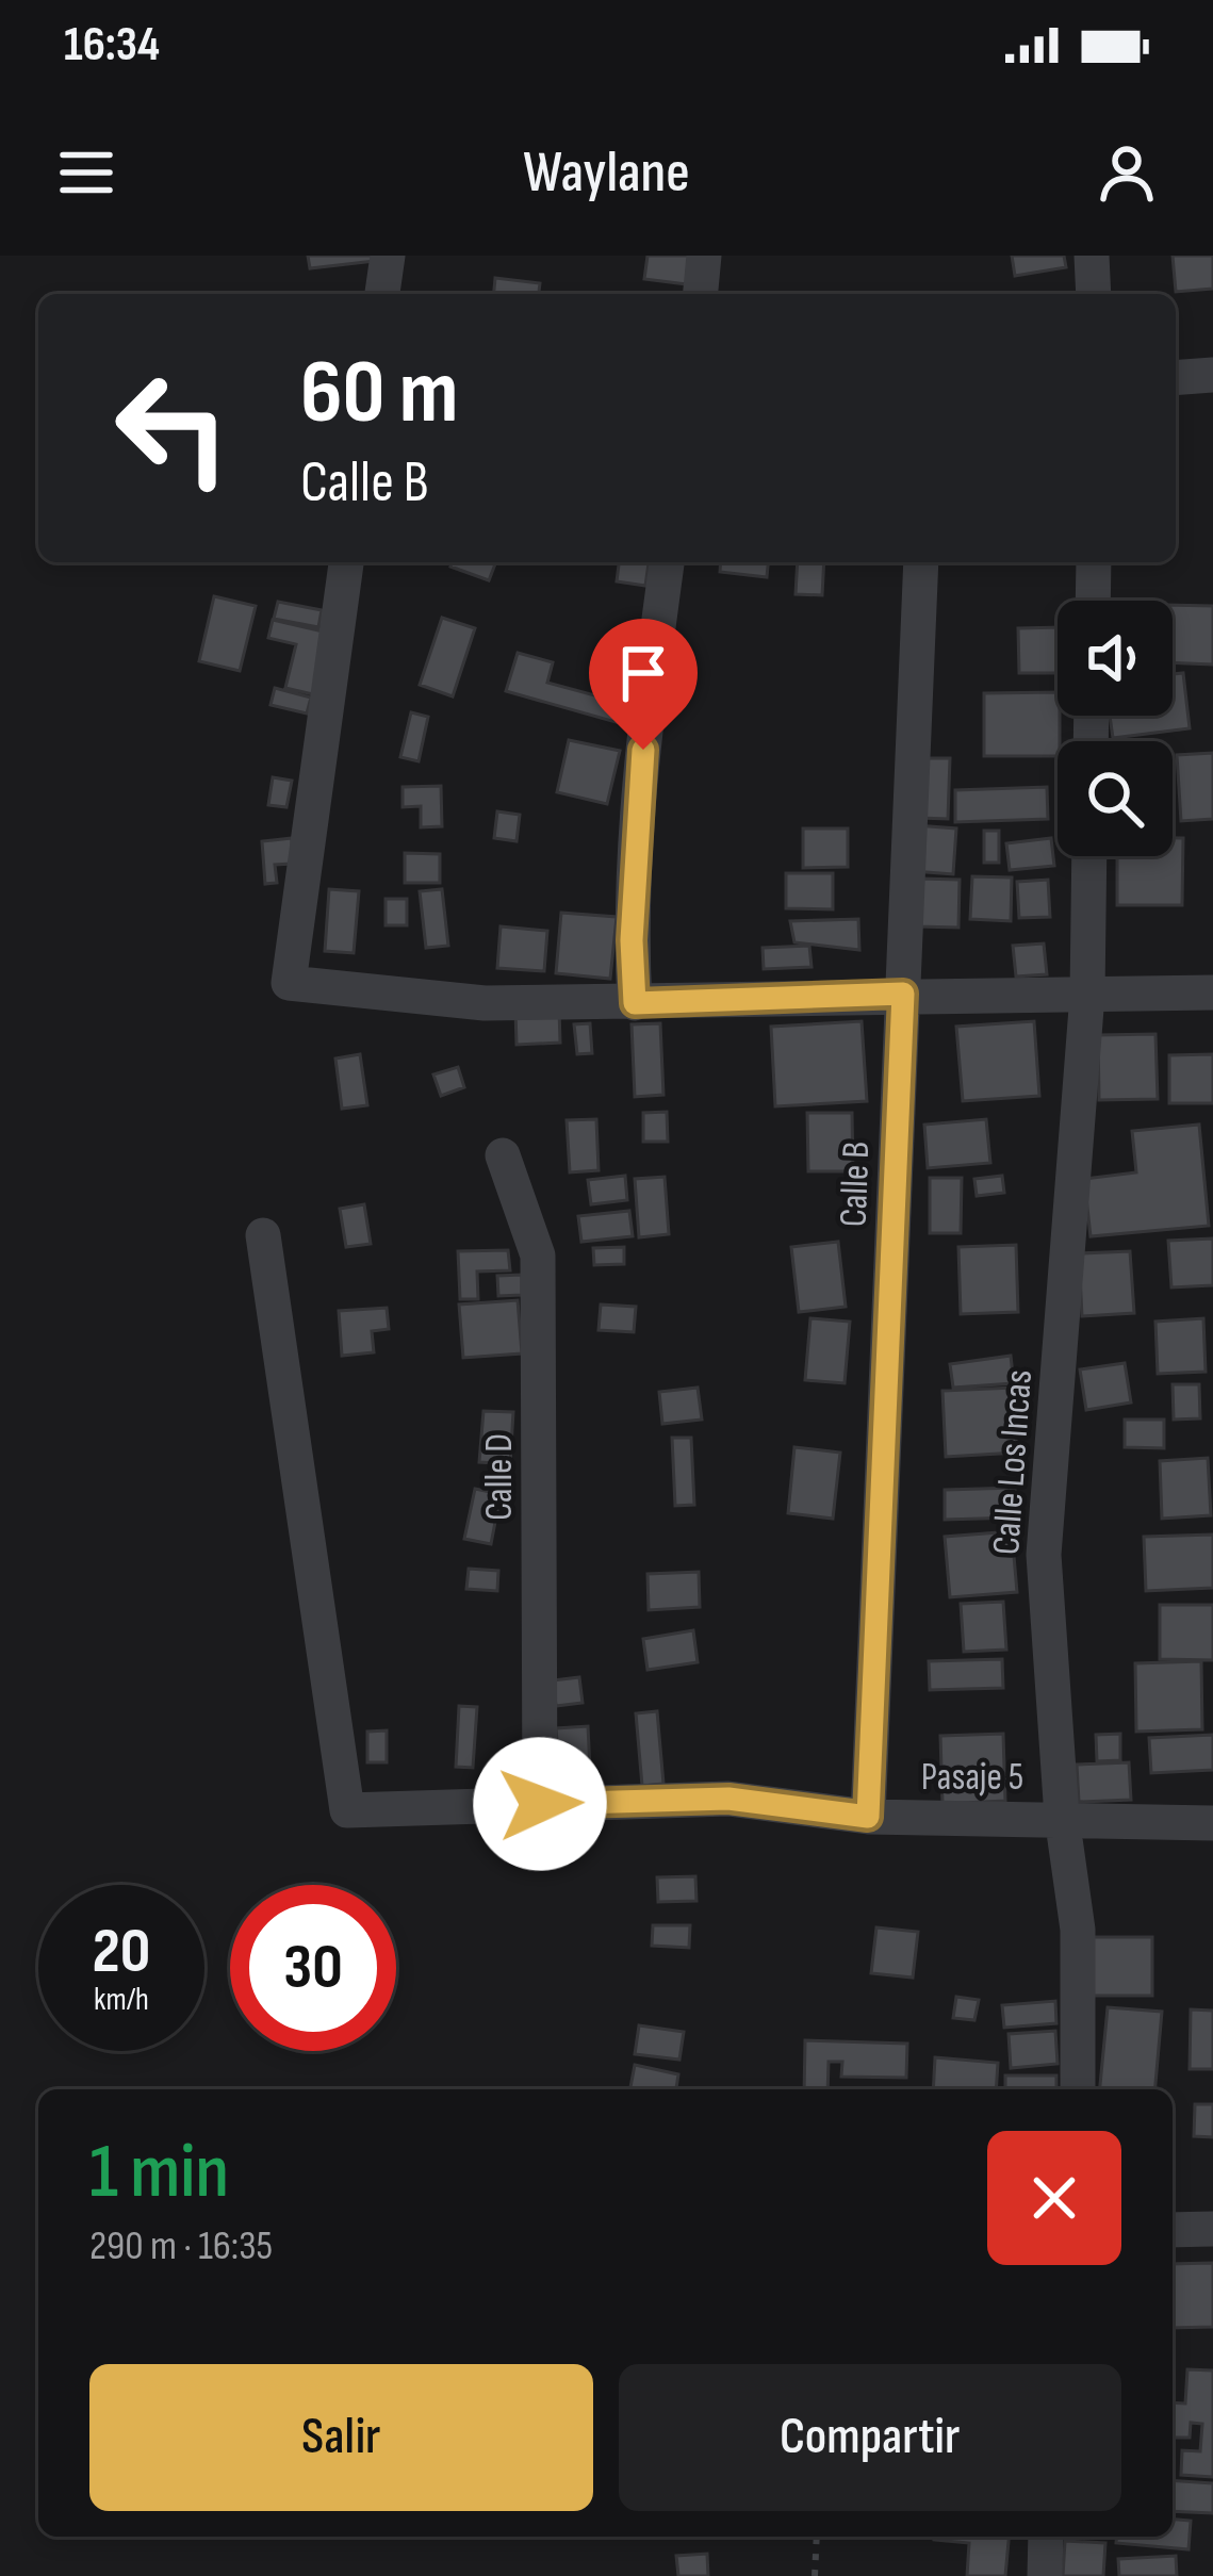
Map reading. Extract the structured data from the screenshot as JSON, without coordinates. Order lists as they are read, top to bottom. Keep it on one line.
{"streets":{"street":["Calle B","Calle Los Incas","Calle D","Pasaje 5"]},"crossings":[["Calle B","Pasaje 5"],["Calle Los Incas","Pasaje 5"],["Calle D","Pasaje 5"]],"page":{"status":"16:34","header":"Waylane","turn":["60 m","Calle B"],"speed":"20 km/h","limit":"30","heading":["1 min","290 m · 16:35"],"buttons":["Salir","Compartir"]}}
